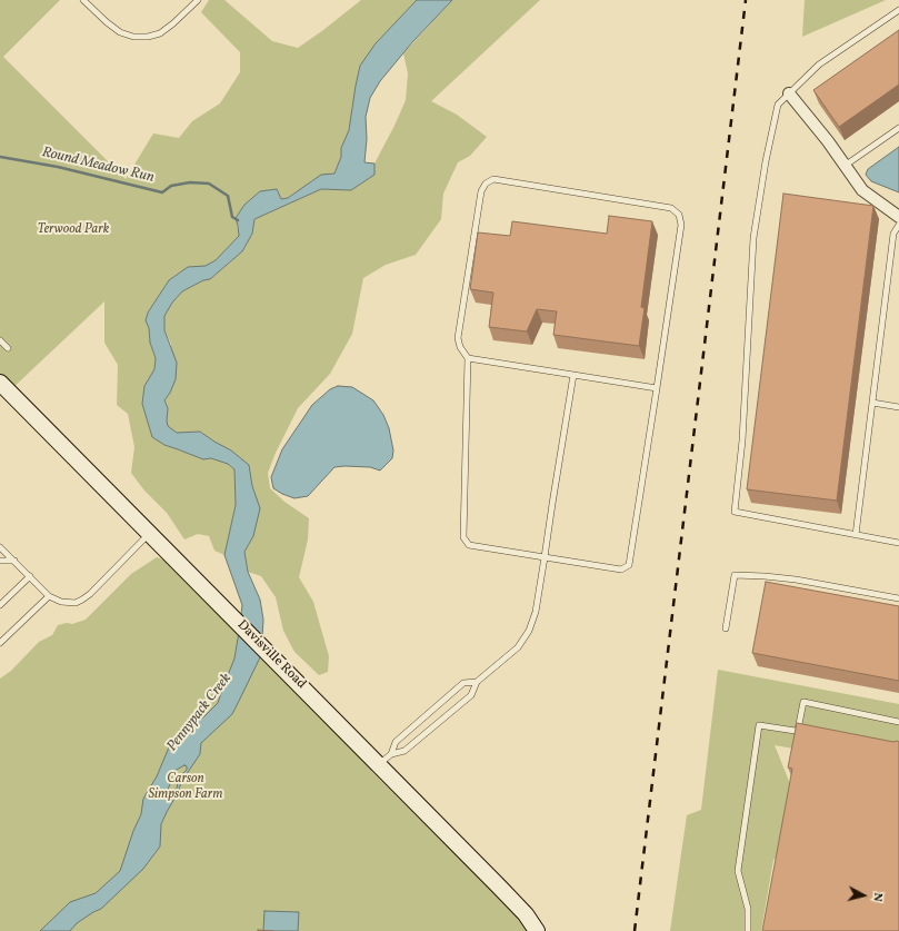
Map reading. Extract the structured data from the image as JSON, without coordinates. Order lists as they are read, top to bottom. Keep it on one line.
{"streets":{"street":["Davisville Road"]},"water":["Round Meadow Run","Pennypack Creek"],"parks":["Terwood Park","Carson Simpson Farm"],"north":"right"}
